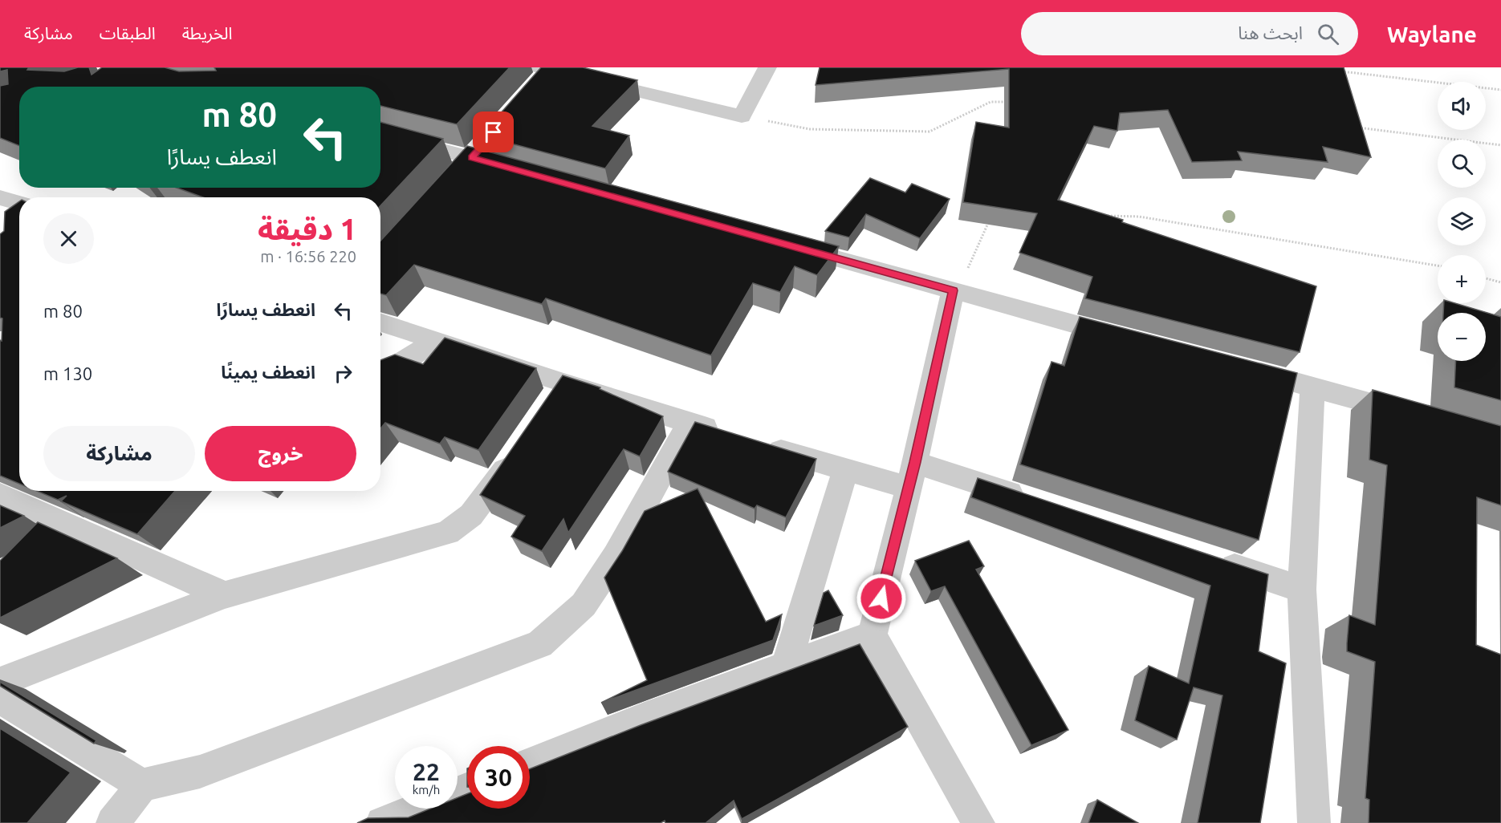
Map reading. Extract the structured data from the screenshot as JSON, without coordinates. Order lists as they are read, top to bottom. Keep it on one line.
{"page":{"header":"Waylane","search":"ابحث هنا","nav":["الخريطة","الطبقات","مشاركة"],"map_buttons":["+","−"],"turn":["80 m","انعطف يسارًا"],"heading":["1 دقيقة","220 m · 16:56"],"list":[{"name":"انعطف يسارًا","value":"80 m"},{"name":"انعطف يمينًا","value":"130 m"}],"buttons":["خروج","مشاركة"],"speed":"22 km/h","limit":"30"}}
